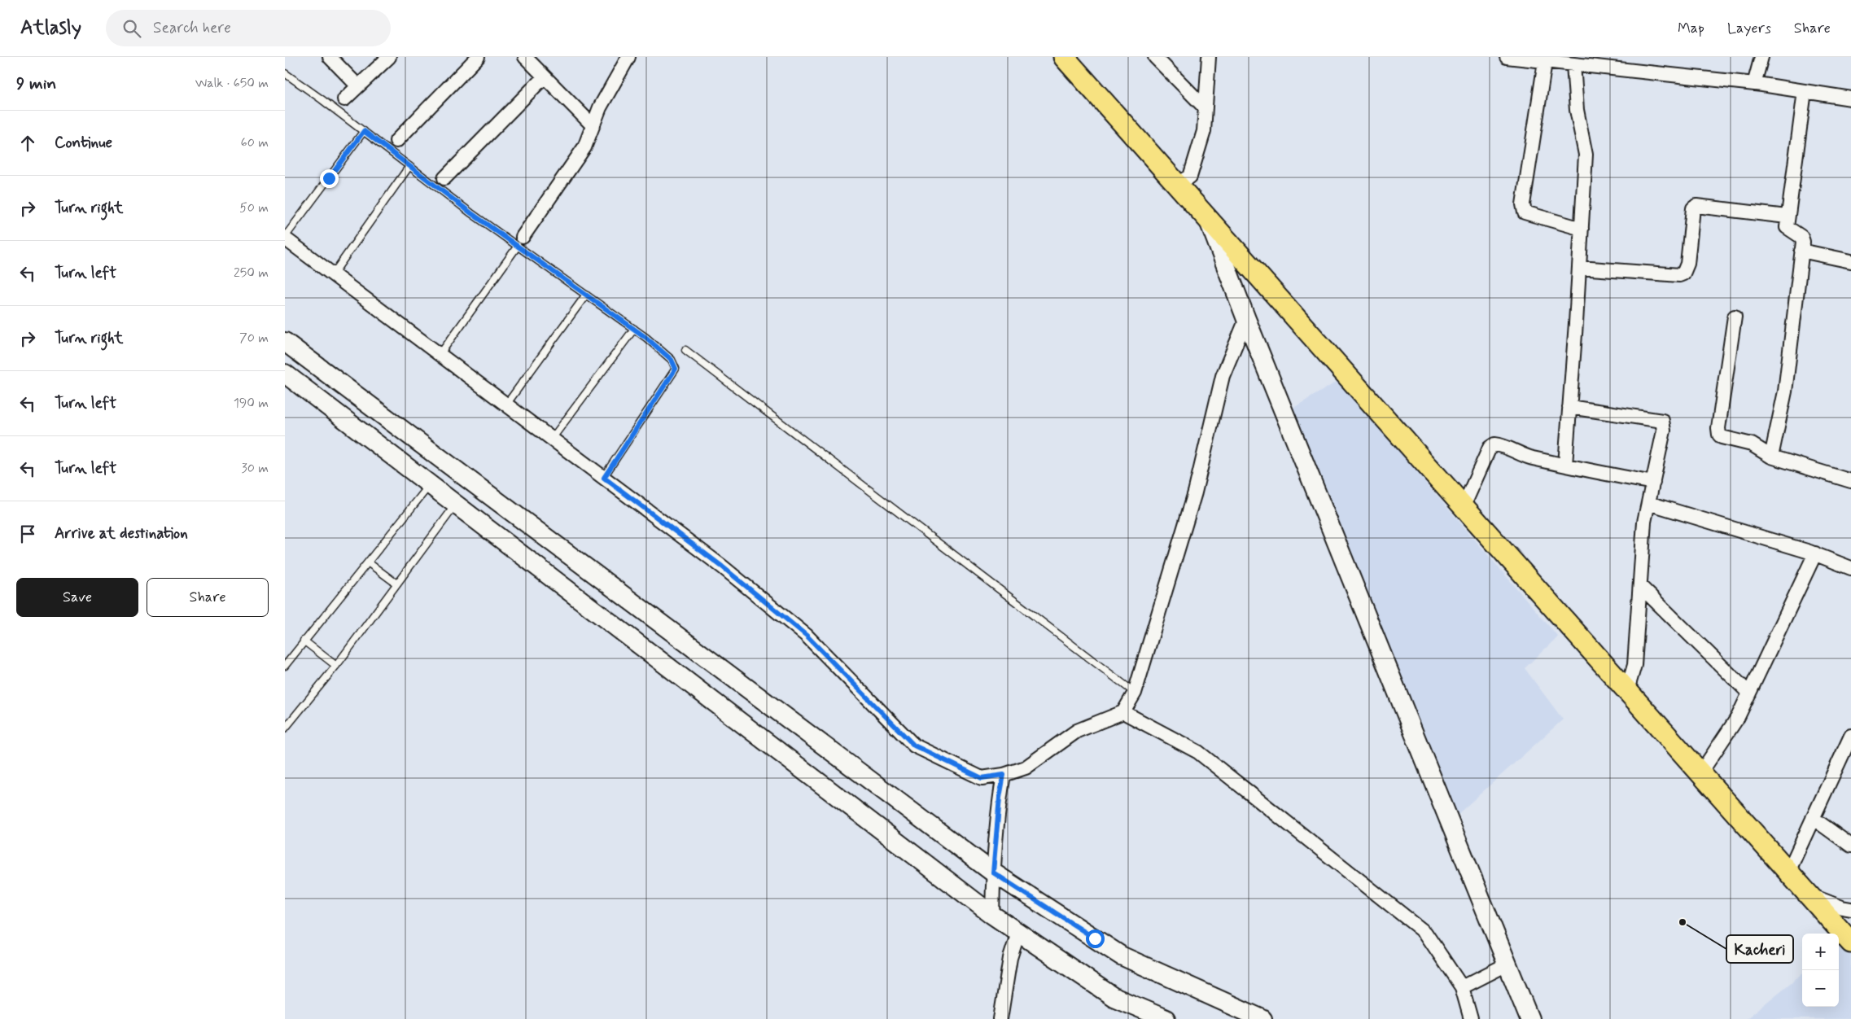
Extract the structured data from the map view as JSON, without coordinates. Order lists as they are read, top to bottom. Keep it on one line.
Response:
{"places":["Kacheri"],"page":{"header":"Atlasly","search":"Search here","nav":["Map","Layers","Share"],"heading":["9 min","Walk · 650 m"],"list":[["Continue","60 m"],["Turn right","50 m"],["Turn left","250 m"],["Turn right","70 m"],["Turn left","190 m"],["Turn left","30 m"],"Arrive at destination"],"buttons":["Save","Share"],"map_buttons":["+","−"]}}
